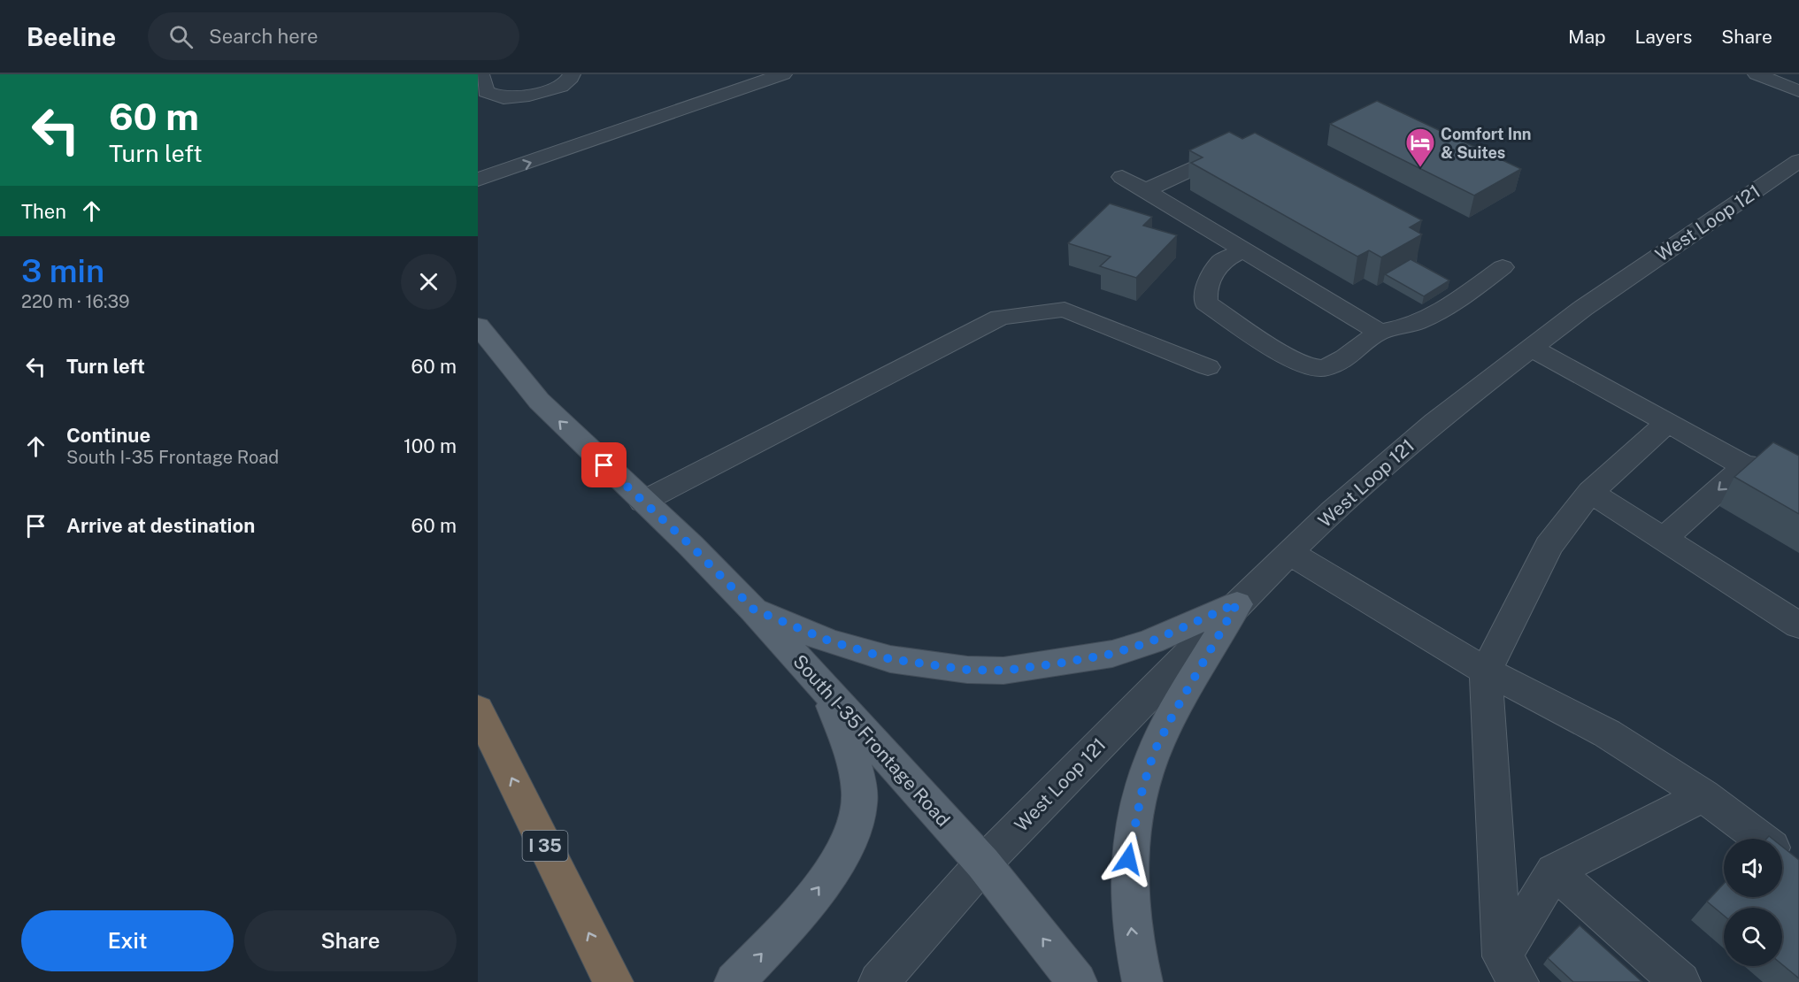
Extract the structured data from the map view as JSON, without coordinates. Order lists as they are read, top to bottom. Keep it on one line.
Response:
{"streets":{"highway":["I 35"],"main road":["South I-35 Frontage Road"],"street":["West Loop 121"]},"crossings":[["West Loop 121","South I-35 Frontage Road"]],"one_way":["South I-35 Frontage Road"],"places":{"hotel":["Comfort Inn & Suites"]},"page":{"header":"Beeline","search":"Search here","nav":["Map","Layers","Share"],"turn":["60 m","Turn left"],"then":"Then","heading":["3 min","220 m · 16:39"],"list":[{"name":"Turn left","value":"60 m"},{"name":"Continue","note":"South I-35 Frontage Road","value":"100 m"},{"name":"Arrive at destination","value":"60 m"}],"buttons":["Exit","Share"]}}
